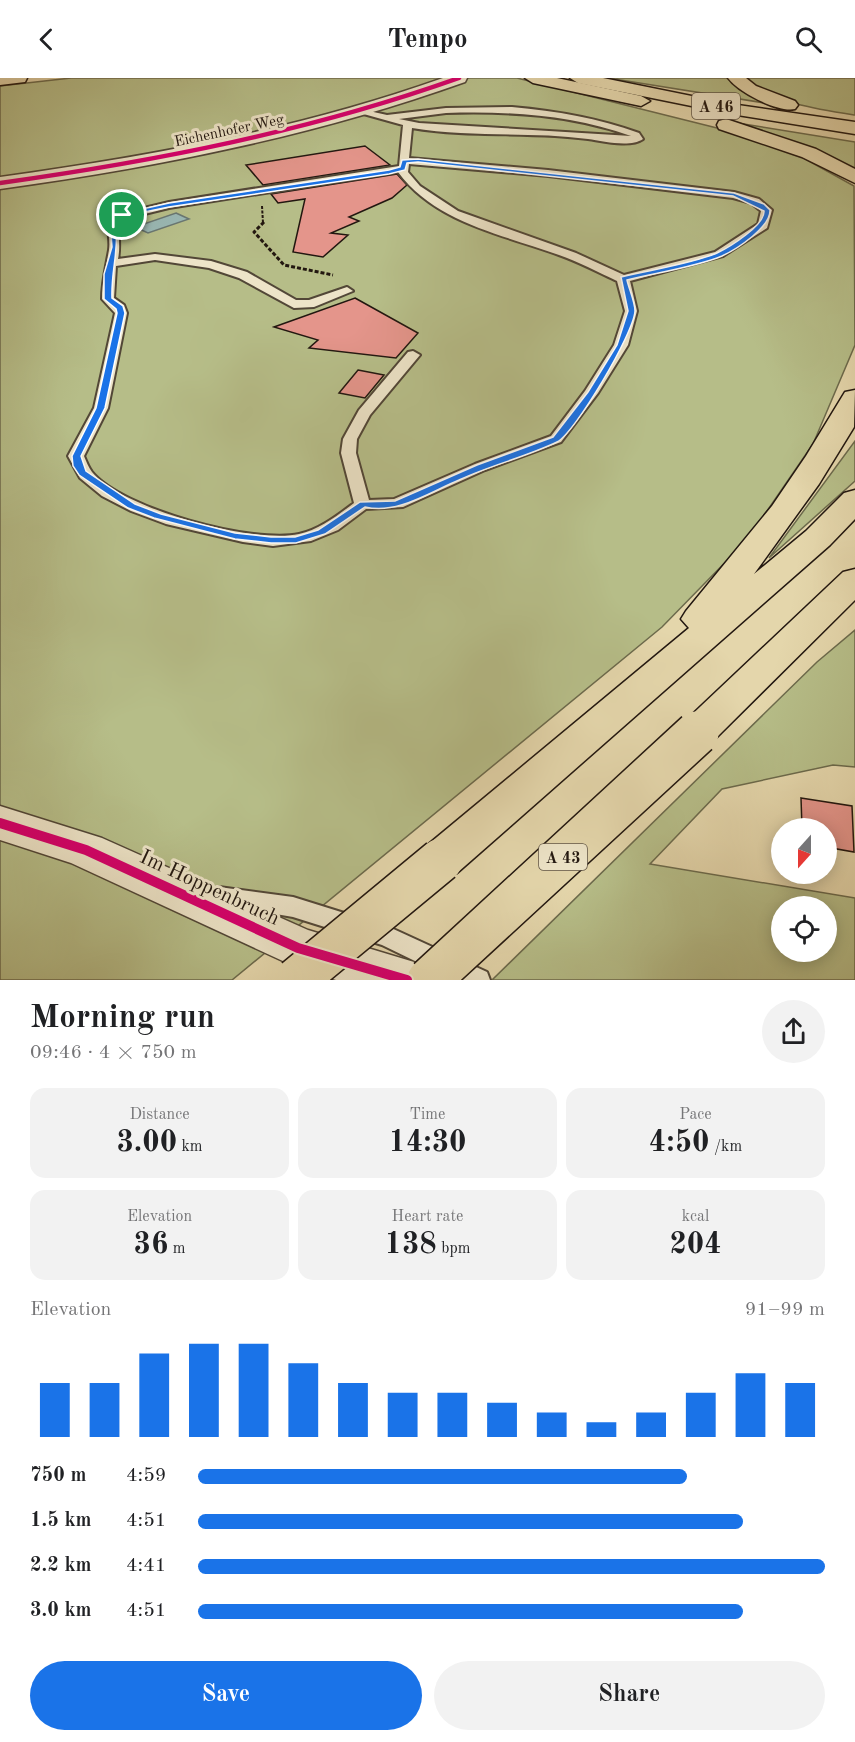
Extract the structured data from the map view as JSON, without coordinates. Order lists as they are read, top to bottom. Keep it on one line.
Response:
{"streets":{"main road":["A 46","A 43"],"street":["Eichenhofer Weg","Im Hoppenbruch"]},"north":"bottom","page":{"header":"Tempo","heading":["Morning run","09:46 · 4 × 750 m"],"stats":[["Distance","3.00 km"],["Time","14:30"],["Pace","4:50 /km"],["Elevation","36 m"],["Heart rate","138 bpm"],["kcal","204"]],"chart":["Elevation","91–99 m"],"list":[{"name":"750 m","note":"4:59"},{"name":"1.5 km","note":"4:51"},{"name":"2.2 km","note":"4:41"},{"name":"3.0 km","note":"4:51"}],"buttons":["Save","Share"]}}
